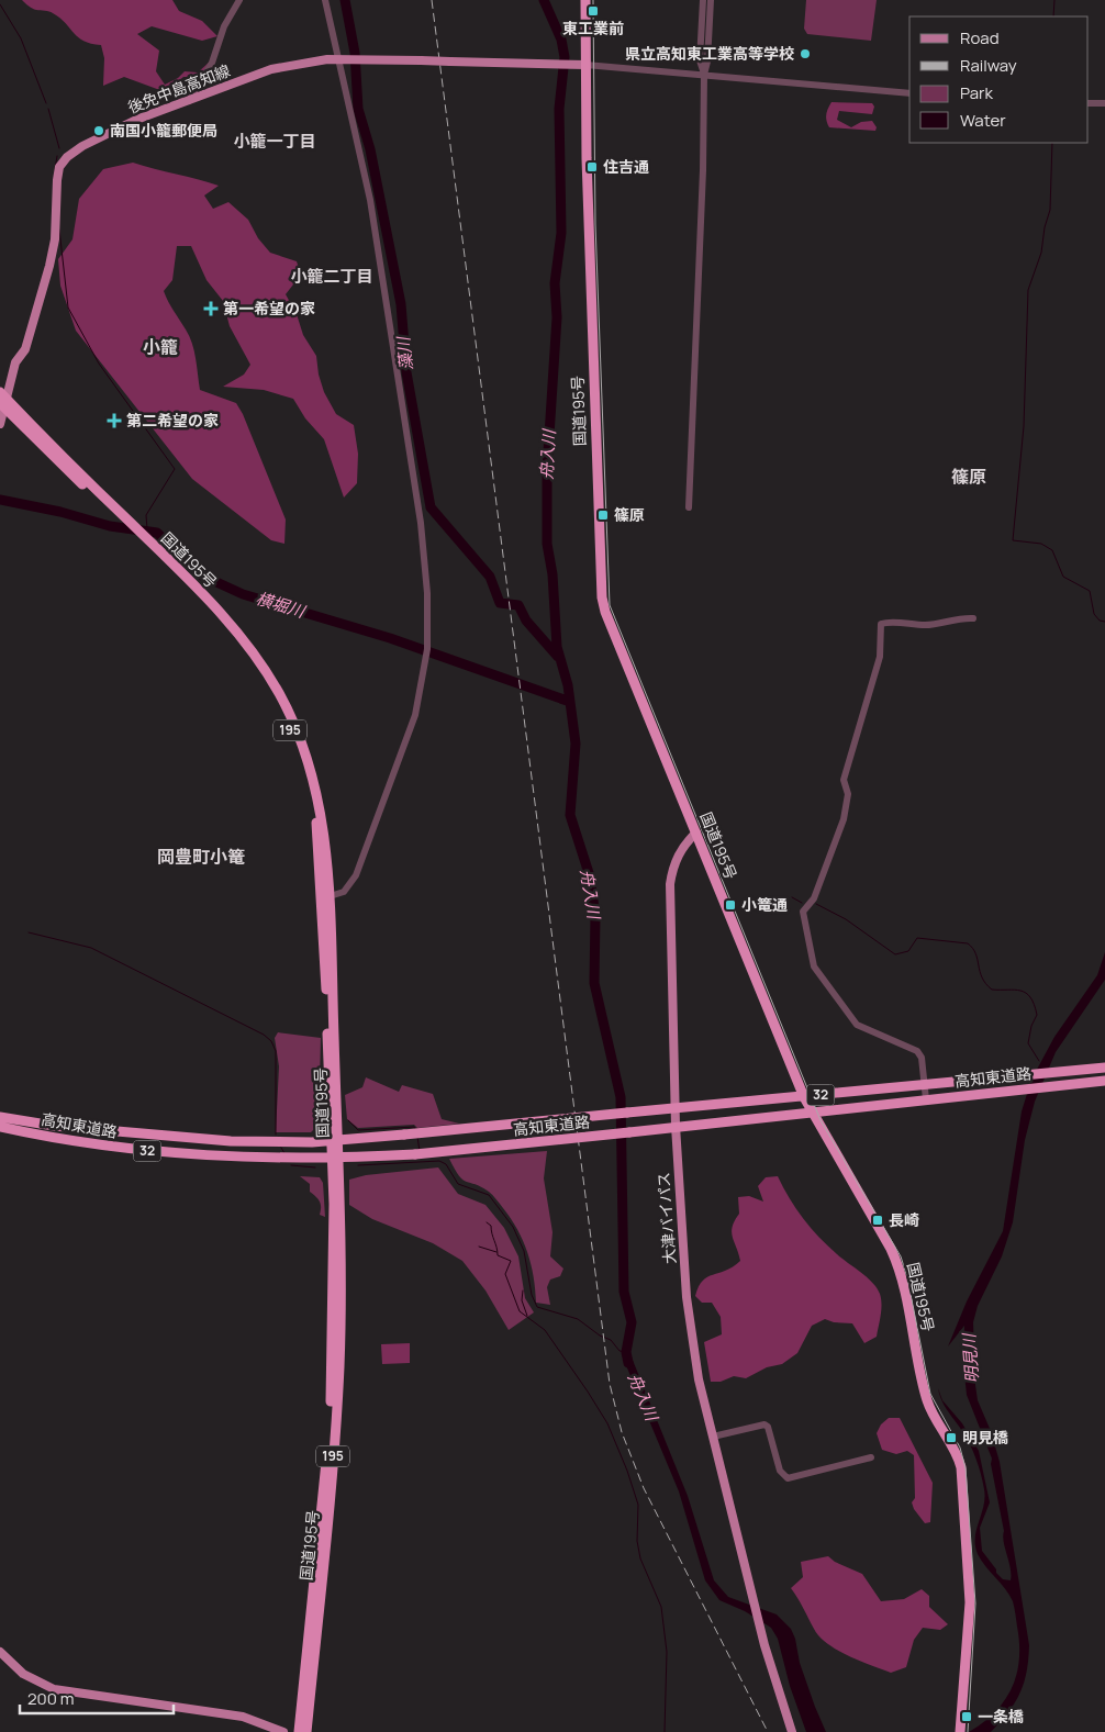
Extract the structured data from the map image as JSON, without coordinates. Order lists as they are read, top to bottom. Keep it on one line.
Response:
{"streets":{"highway":["国道195号","195","高知東道路","32"],"main road":["後免中島高知線","大津バイパス"]},"crossings":[["後免中島高知線","国道195号"],["国道195号","高知東道路"],["国道195号","大津バイパス"],["高知東道路","大津バイパス"]],"districts":["小籠一丁目","小籠二丁目","小籠","篠原","岡豊町小篭"],"water":["藻川","舟入川","横堀川","明見川"],"places":{"transit":["東工業前","住吉通","篠原","小篭通","長崎","明見橋","一条橋"],"other":["県立高知東工業高等学校","南国小籠郵便局"],"health":["第一希望の家","第二希望の家"]},"legend":["Road","Railway","Park","Water"],"scale_bar":"200 m"}
